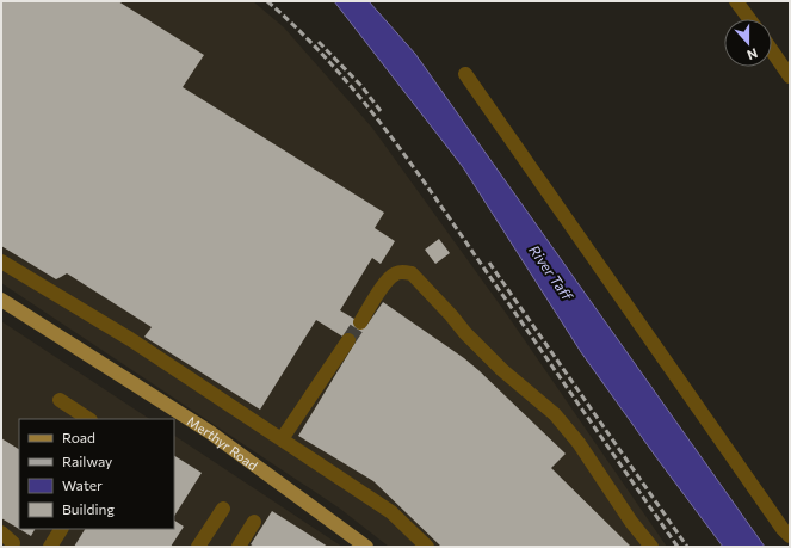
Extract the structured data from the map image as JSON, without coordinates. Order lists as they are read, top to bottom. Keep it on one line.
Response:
{"streets":{"main road":["Merthyr Road"]},"water":["River Taff"],"legend":["Road","Railway","Water","Building"],"north":"bottom"}
